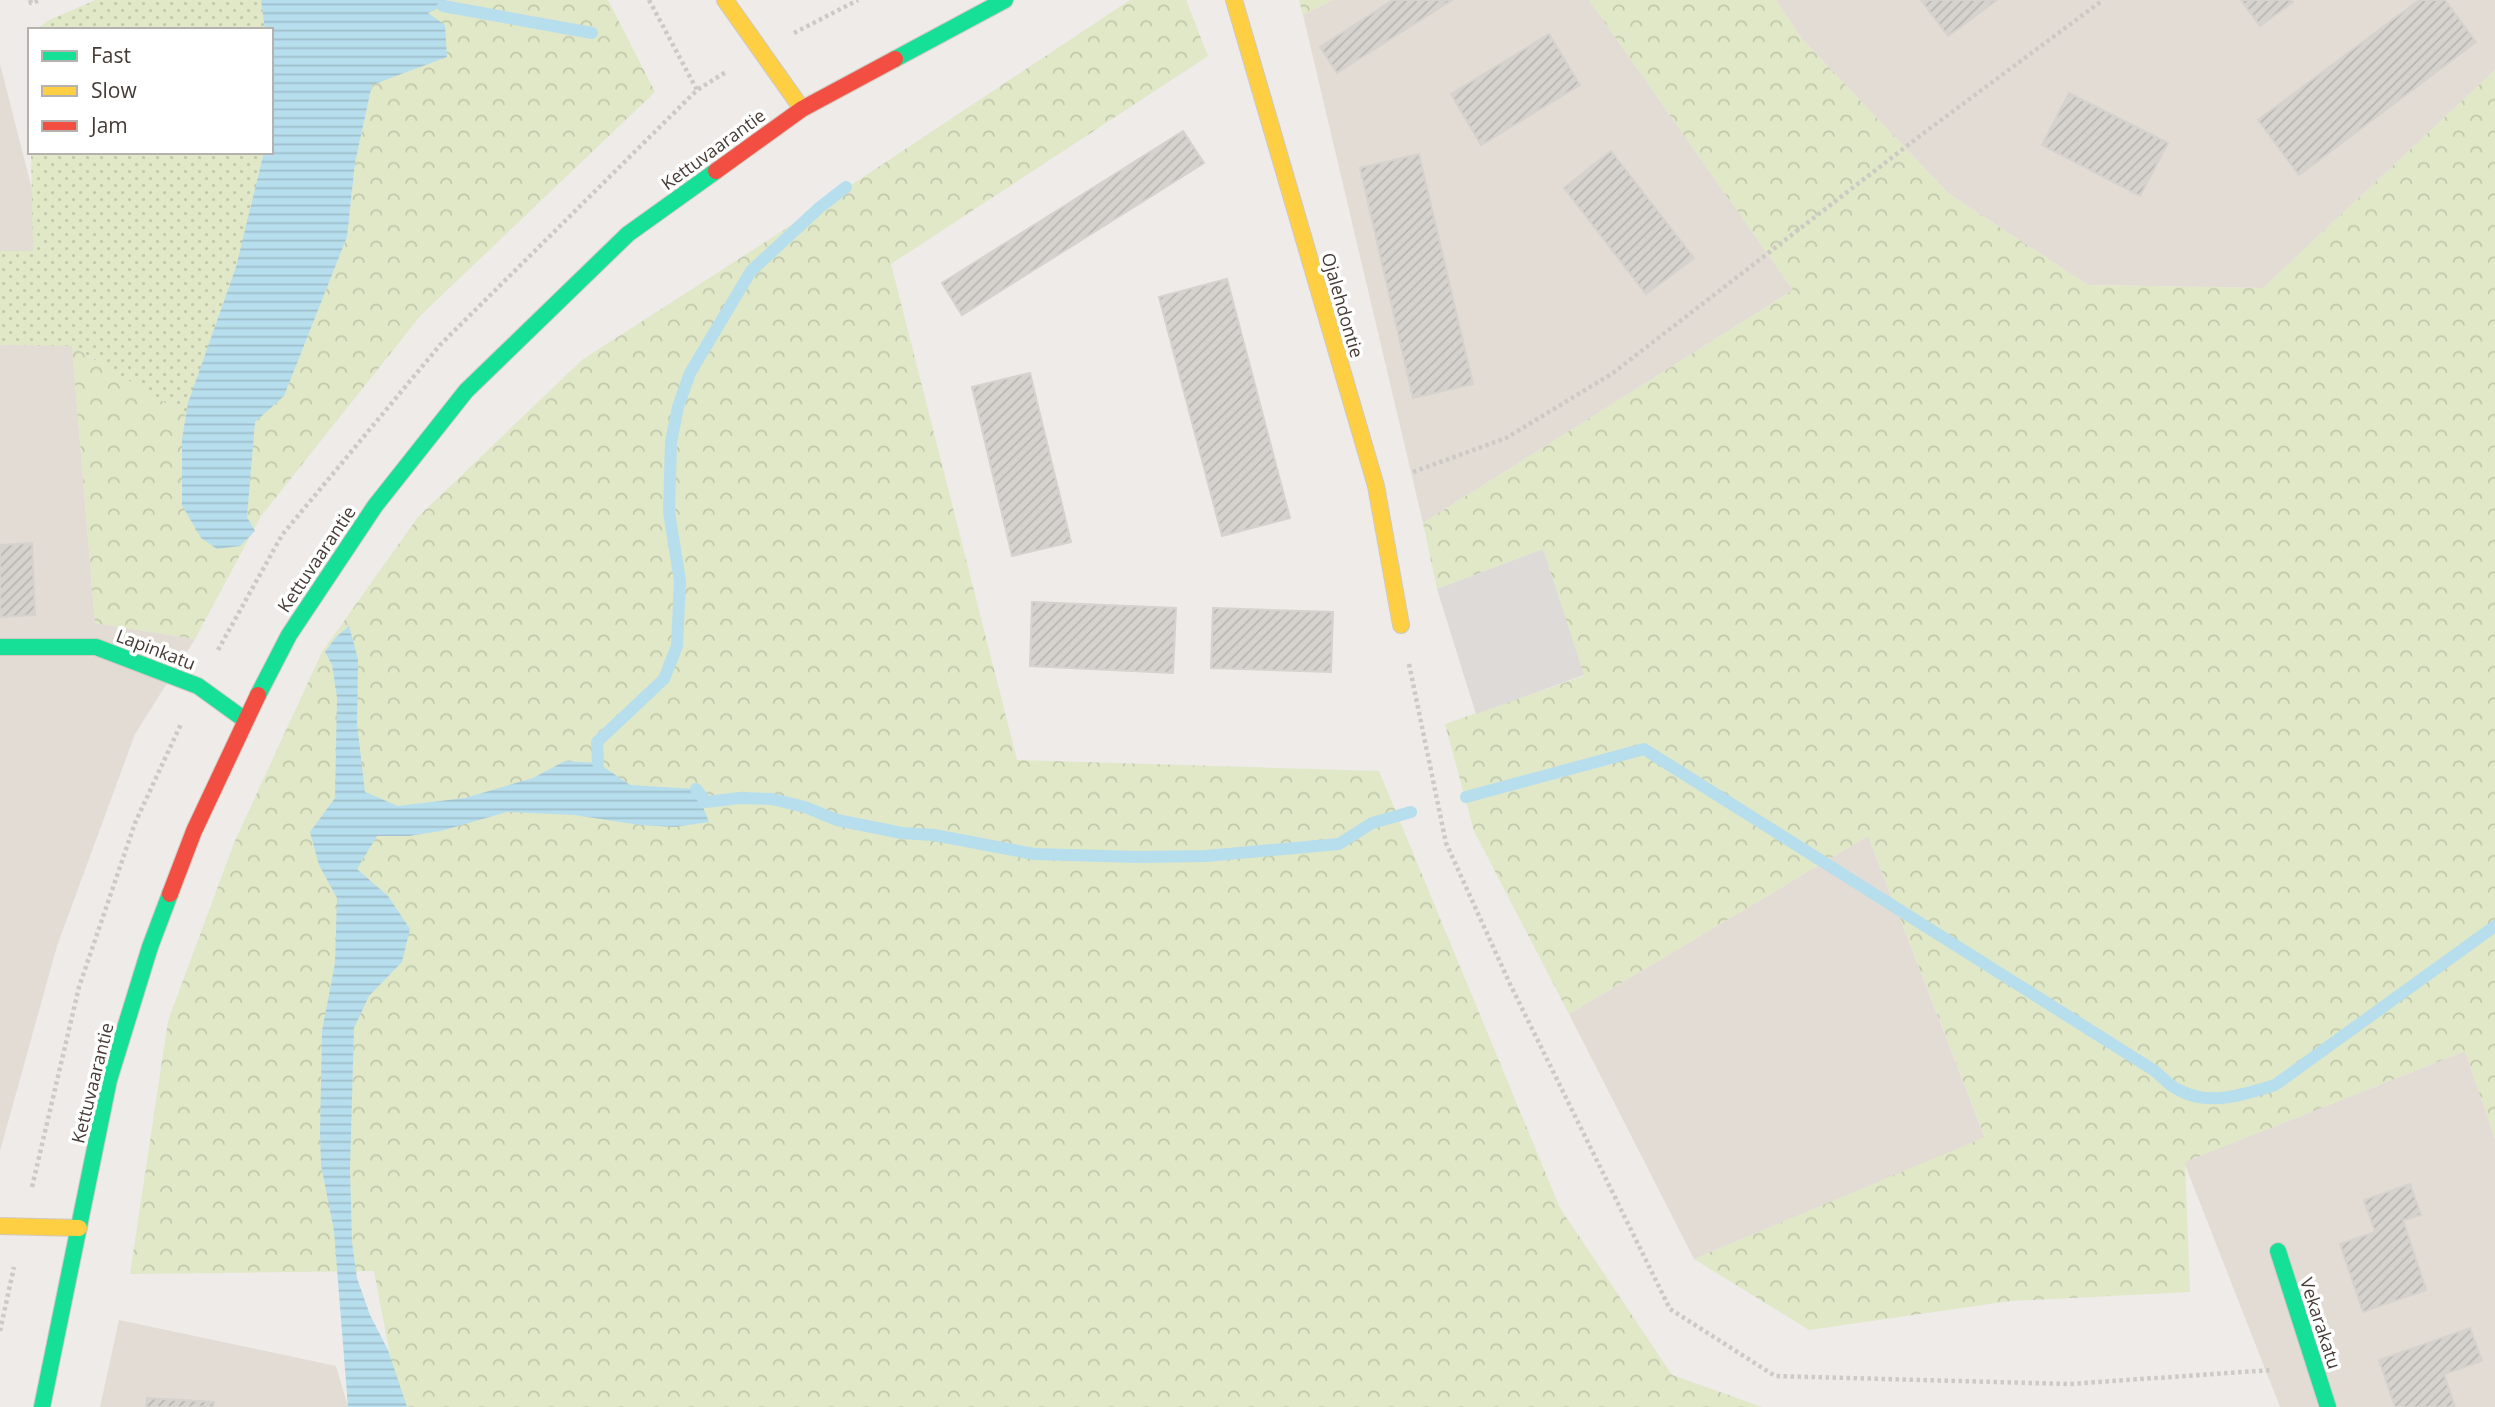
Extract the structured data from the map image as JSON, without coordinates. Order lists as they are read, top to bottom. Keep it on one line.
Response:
{"streets":{"street":["Kettuvaarantie","Ojalehdontie","Lapinkatu","Vekarakatu"]},"crossings":[["Kettuvaarantie","Lapinkatu"]],"legend":["Fast","Slow","Jam"]}
